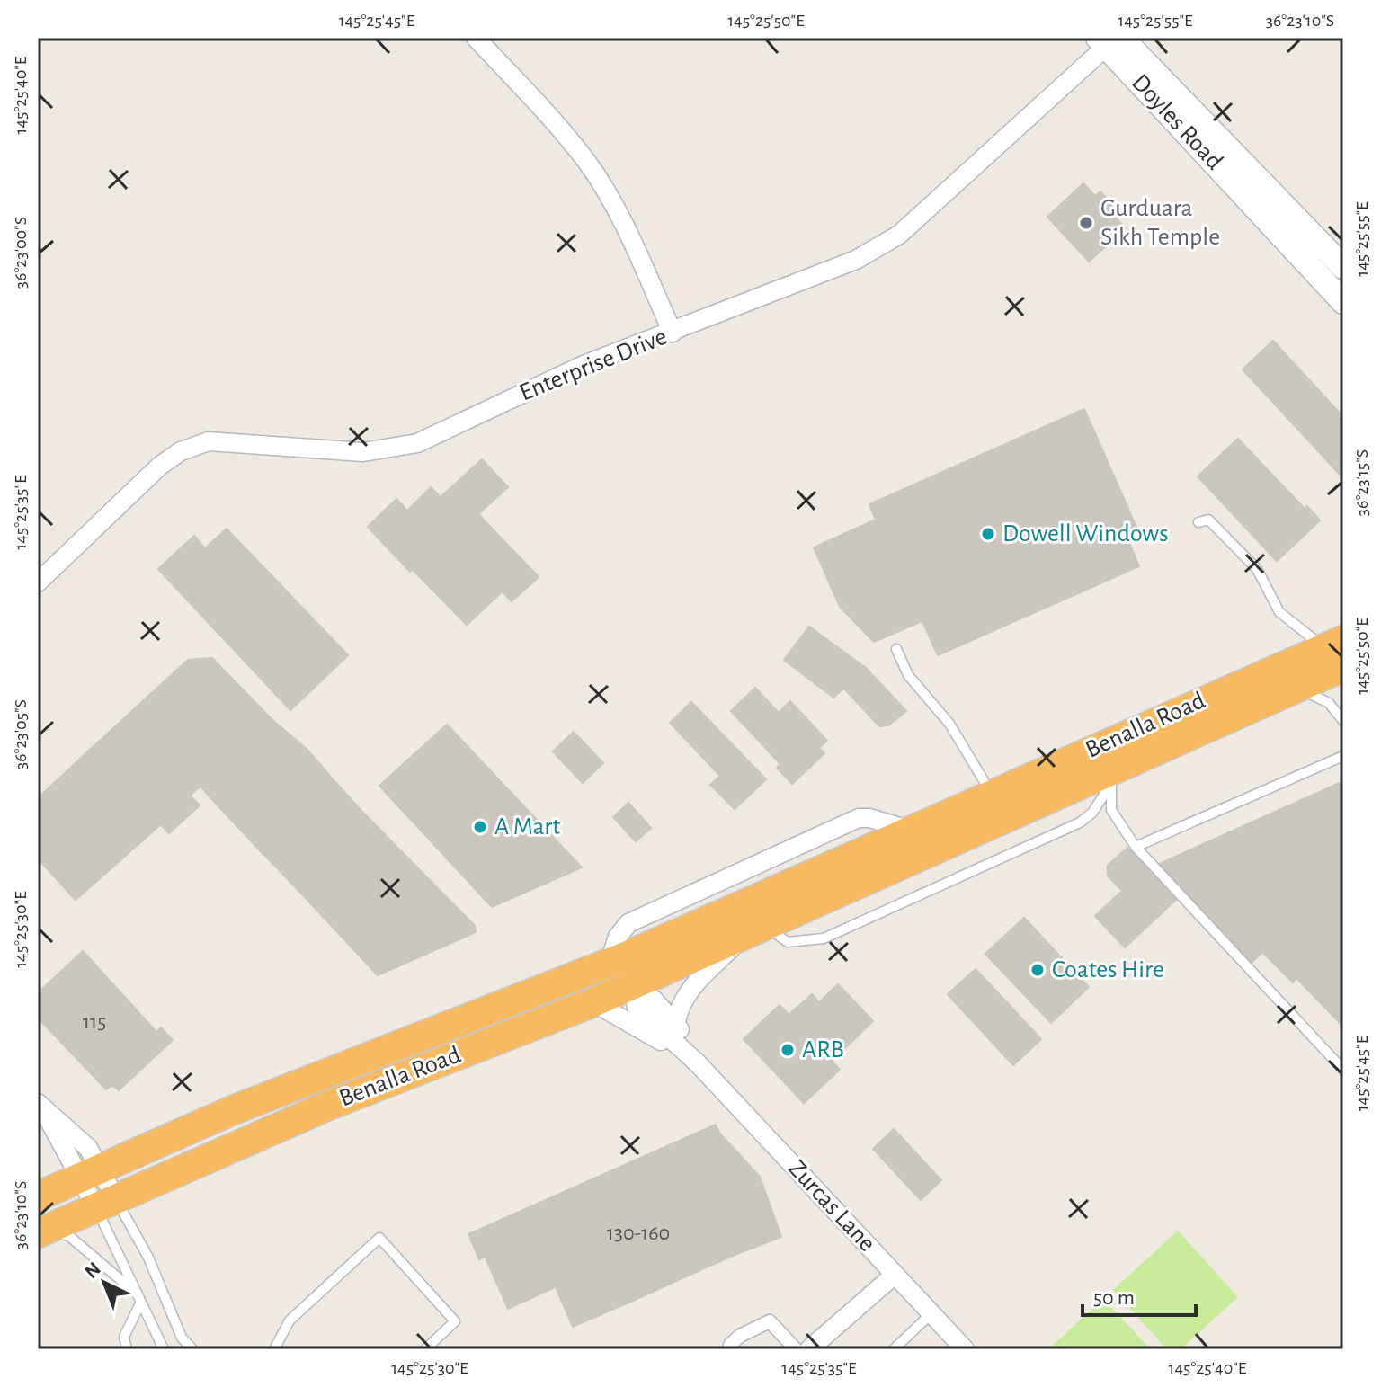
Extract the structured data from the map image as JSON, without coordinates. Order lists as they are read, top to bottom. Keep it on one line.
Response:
{"streets":{"highway":["Benalla Road"],"main road":["Doyles Road"],"street":["Enterprise Drive","Zurcas Lane"]},"crossings":[["Doyles Road","Enterprise Drive"],["Benalla Road","Zurcas Lane"]],"places":["Gurduara Sikh Temple","Dowell Windows","A Mart","Coates Hire","ARB"],"house_numbers":["115","130-160"],"scale_bar":"50 m","north":"top left","coordinates":["145°25'45\"E","145°25'50\"E","145°25'55\"E","36°23'10\"S","145°25'40\"E","36°23'00\"S","36°23'15\"S","145°25'35\"E","36°23'05\"S","145°25'30\"E"]}
